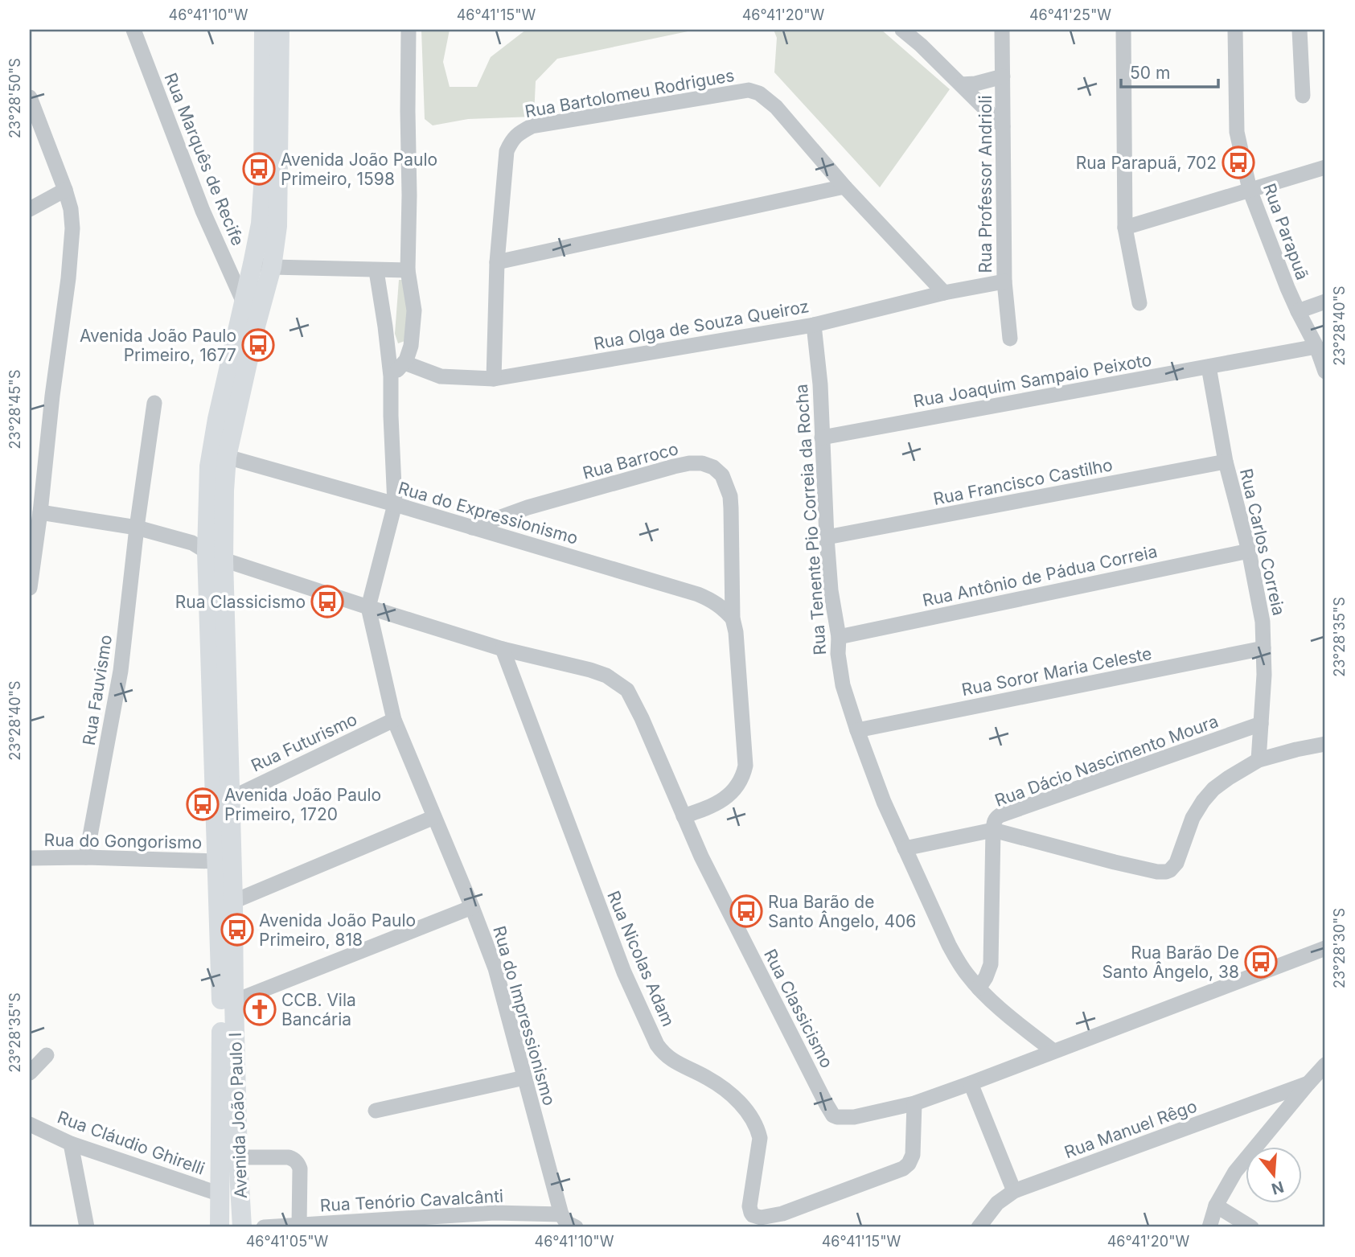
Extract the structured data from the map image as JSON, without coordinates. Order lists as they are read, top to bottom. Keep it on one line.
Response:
{"streets":{"main road":["Avenida João Paulo I"],"street":["Rua Bartolomeu Rodrigues","Rua Marquês de Recife","Rua Professor Andrioli","Rua Parapuã","Rua Olga de Souza Queiroz","Rua Joaquim Sampaio Peixoto","Rua Barroco","Rua Francisco Castilho","Rua do Expressionismo","Rua Tenente Pio Correia da Rocha","Rua Carlos Correia","Rua Antônio de Pádua Correia","Rua Soror Maria Celeste","Rua Fauvismo","Rua Futurismo","Rua Dácio Nascimento Moura","Rua do Gongorismo","Rua Nicolas Adam","Rua Classicismo","Rua do Impressionismo","Rua Manuel Rêgo","Rua Cláudio Ghirelli","Rua Tenório Cavalcânti"]},"crossings":[["Rua Bartolomeu Rodrigues","Rua Olga de Souza Queiroz"],["Rua Marquês de Recife","Avenida João Paulo I"],["Rua Professor Andrioli","Rua Olga de Souza Queiroz"],["Rua Parapuã","Rua Joaquim Sampaio Peixoto"],["Rua Olga de Souza Queiroz","Rua Tenente Pio Correia da Rocha"],["Rua Joaquim Sampaio Peixoto","Rua Tenente Pio Correia da Rocha"],["Rua Joaquim Sampaio Peixoto","Rua Carlos Correia"],["Rua Barroco","Rua do Expressionismo"],["Rua Barroco","Rua Classicismo"],["Rua Francisco Castilho","Rua Tenente Pio Correia da Rocha"],["Rua Francisco Castilho","Rua Carlos Correia"],["Rua do Expressionismo","Avenida João Paulo I"],["Rua Tenente Pio Correia da Rocha","Rua Antônio de Pádua Correia"],["Rua Tenente Pio Correia da Rocha","Rua Soror Maria Celeste"],["Rua Tenente Pio Correia da Rocha","Rua Dácio Nascimento Moura"],["Rua Carlos Correia","Rua Antônio de Pádua Correia"],["Rua Carlos Correia","Rua Soror Maria Celeste"],["Rua Carlos Correia","Rua Dácio Nascimento Moura"],["Rua Fauvismo","Rua do Gongorismo"],["Rua Fauvismo","Rua Classicismo"],["Rua Futurismo","Rua do Impressionismo"],["Rua Futurismo","Avenida João Paulo I"],["Rua do Gongorismo","Avenida João Paulo I"],["Rua Nicolas Adam","Rua Classicismo"],["Rua Classicismo","Rua do Impressionismo"],["Rua Classicismo","Avenida João Paulo I"],["Rua do Impressionismo","Rua Tenório Cavalcânti"],["Avenida João Paulo I","Rua Cláudio Ghirelli"]],"places":{"bus stop":["Rua Parapuã, 702","Avenida João Paulo Primeiro, 1598","Avenida João Paulo Primeiro, 1677","Rua Classicismo","Avenida João Paulo Primeiro, 1720","Rua Barão de Santo Ângelo, 406","Avenida João Paulo Primeiro, 818","Rua Barão De Santo Ângelo, 38"],"church":["CCB. Vila Bancária"]},"scale_bar":"50 m","north":"bottom","coordinates":["46°41'10\"W","46°41'15\"W","46°41'20\"W","46°41'25\"W","23°28'50\"S","23°28'40\"S","23°28'45\"S","23°28'35\"S","23°28'30\"S","46°41'05\"W"]}
